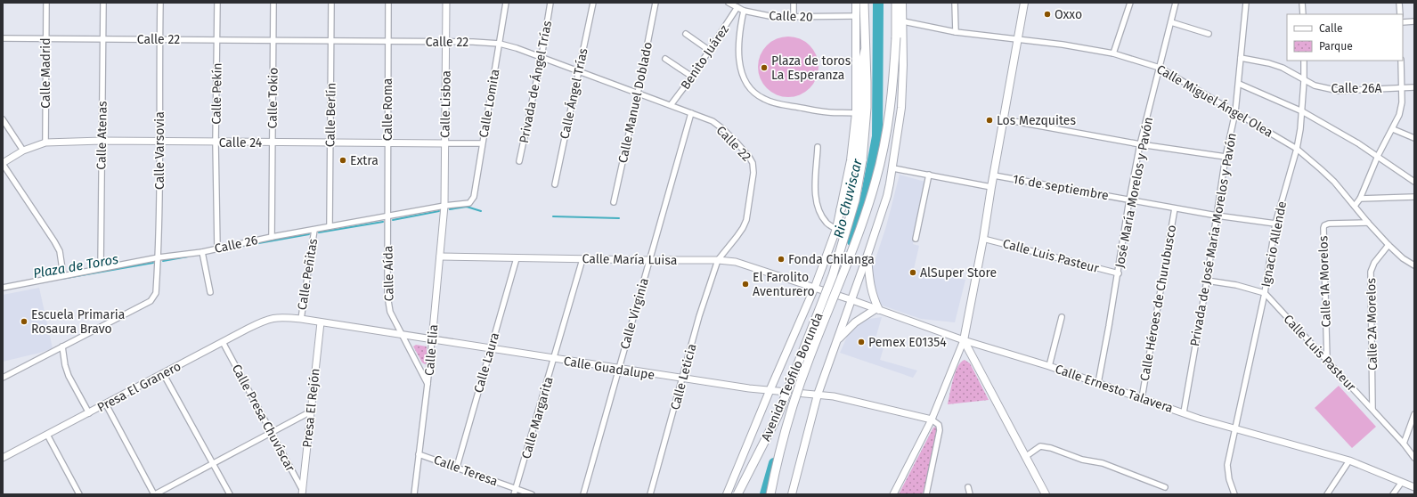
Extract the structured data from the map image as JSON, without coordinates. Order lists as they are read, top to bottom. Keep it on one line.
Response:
{"streets":{"main road":["Avenida Teófilo Borunda"],"street":["Calle 20","Calle 22","Benito Juárez","Calle Madrid","Privada de Ángel Trías","Calle 26A","Calle Pekín","Calle Ángel Trías","Calle Tokio","Calle Miguel Ángel Olea","Calle Manuel Doblado","Calle Lomita","Calle Lisboa","Calle Roma","Calle Berlín","Calle Atenas","Calle 24","Calle Varsovia","16 de septiembre","José María Morelos y Pavón","Privada de José María Morelos y Pavón","Calle 26","Ignacio Allende","Calle Luis Pasteur","Calle María Luisa","Calle Aída","Calle Peñitas","Calle 1A Morelos","Calle Héroes de Churubusco","Calle Virginia","Calle 2A Morelos","Calle Elia","Calle Laura","Calle Guadalupe","Calle Leticia","Presa El Granero","Calle Ernesto Talavera","Presa El Rejón","Calle Presa Chuvíscar","Calle Margarita","Calle Teresa"]},"crossings":[["Calle 20","Benito Juárez"],["Calle 20","Avenida Teófilo Borunda"],["Calle 22","Benito Juárez"],["Calle 22","Calle Madrid"],["Calle 22","Privada de Ángel Trías"],["Calle 22","Calle Pekín"],["Calle 22","Calle Ángel Trías"],["Calle 22","Calle Tokio"],["Calle 22","Calle Manuel Doblado"],["Calle 22","Calle Lomita"],["Calle 22","Calle Lisboa"],["Calle 22","Calle Roma"],["Calle 22","Calle Berlín"],["Calle 22","Calle Atenas"],["Calle 22","Calle Varsovia"],["Calle 22","Calle María Luisa"],["Calle 22","Calle Virginia"],["Calle 22","Calle Leticia"],["Calle Madrid","Calle 24"],["Calle 26A","Privada de José María Morelos y Pavón"],["Calle 26A","Ignacio Allende"],["Calle Pekín","Calle 24"],["Calle Pekín","Calle 26"],["Calle Tokio","Calle 24"],["Calle Tokio","Calle 26"],["Calle Miguel Ángel Olea","José María Morelos y Pavón"],["Calle Miguel Ángel Olea","Privada de José María Morelos y Pavón"],["Calle Miguel Ángel Olea","Ignacio Allende"],["Calle Miguel Ángel Olea","Calle 1A Morelos"],["Calle Miguel Ángel Olea","Calle 2A Morelos"],["Calle Miguel Ángel Olea","Avenida Teófilo Borunda"],["Calle Lomita","Calle 24"],["Calle Lomita","Calle 26"],["Calle Lisboa","Calle 24"],["Calle Lisboa","Calle 26"],["Calle Lisboa","Calle Elia"],["Calle Roma","Calle 24"],["Calle Roma","Calle 26"],["Calle Roma","Calle Aída"],["Calle Berlín","Calle 24"],["Calle Berlín","Calle 26"],["Calle Atenas","Calle 24"],["Calle Atenas","Calle 26"],["Calle 24","Calle Varsovia"],["Calle Varsovia","Calle 26"],["16 de septiembre","José María Morelos y Pavón"],["16 de septiembre","Privada de José María Morelos y Pavón"],["16 de septiembre","Ignacio Allende"],["16 de septiembre","Calle Héroes de Churubusco"],["José María Morelos y Pavón","Calle Luis Pasteur"],["José María Morelos y Pavón","Calle Ernesto Talavera"],["Privada de José María Morelos y Pavón","Calle Ernesto Talavera"],["Calle 26","Calle Aída"],["Calle 26","Calle Peñitas"],["Calle 26","Calle Elia"],["Ignacio Allende","Calle Luis Pasteur"],["Ignacio Allende","Calle Ernesto Talavera"],["Calle Luis Pasteur","Calle 1A Morelos"],["Calle Luis Pasteur","Calle 2A Morelos"],["Calle María Luisa","Calle Virginia"],["Calle María Luisa","Calle Elia"],["Calle María Luisa","Calle Laura"],["Calle María Luisa","Calle Leticia"],["Calle María Luisa","Avenida Teófilo Borunda"],["Calle María Luisa","Calle Ernesto Talavera"],["Calle María Luisa","Calle Margarita"],["Calle Aída","Calle Elia"],["Calle Aída","Calle Guadalupe"],["Calle Peñitas","Calle Guadalupe"],["Calle Héroes de Churubusco","Calle Ernesto Talavera"],["Calle Virginia","Calle Guadalupe"],["Calle Elia","Calle Guadalupe"],["Calle Elia","Calle Teresa"],["Calle Laura","Calle Guadalupe"],["Calle Laura","Calle Teresa"],["Calle Guadalupe","Calle Leticia"],["Calle Guadalupe","Avenida Teófilo Borunda"],["Calle Guadalupe","Presa El Granero"],["Calle Guadalupe","Presa El Rejón"],["Calle Guadalupe","Calle Margarita"],["Avenida Teófilo Borunda","Calle Ernesto Talavera"],["Presa El Granero","Calle Presa Chuvíscar"],["Presa El Rejón","Calle Presa Chuvíscar"],["Calle Margarita","Calle Teresa"]],"water":["Rio Chuviscar","Plaza de Toros"],"places":["Oxxo","Plaza de toros La Esperanza","Los Mezquites","Extra","Fonda Chilanga","AlSuper Store","El Farolito Aventurero","Escuela Primaria Rosaura Bravo","Pemex E01354"],"legend":["Calle","Parque"]}
